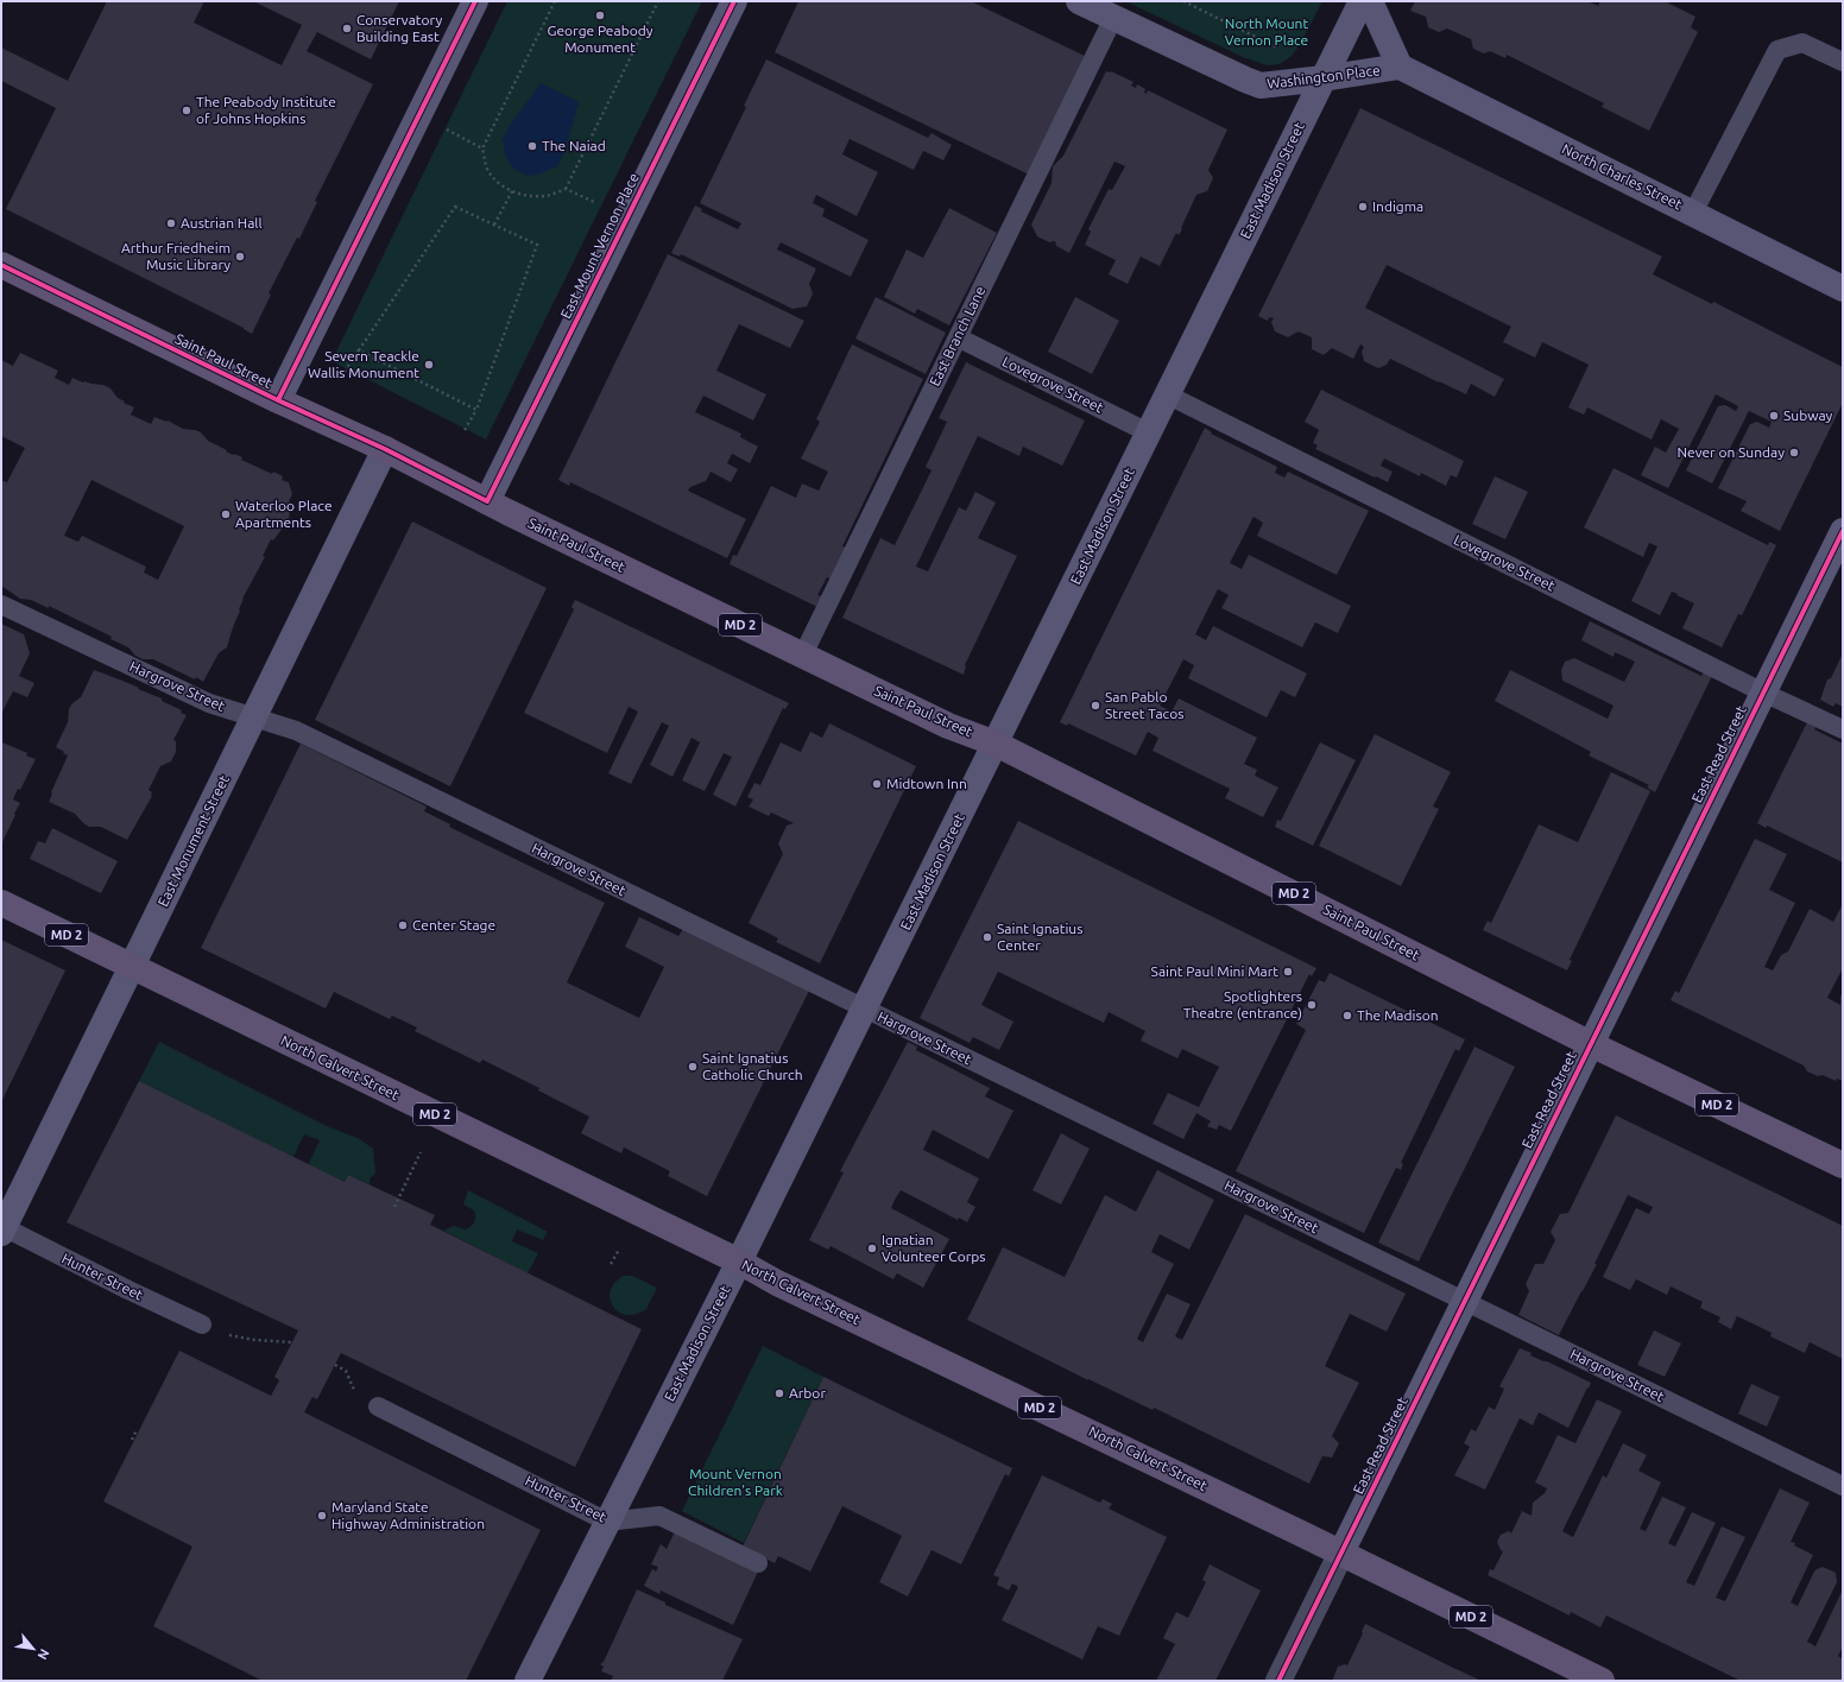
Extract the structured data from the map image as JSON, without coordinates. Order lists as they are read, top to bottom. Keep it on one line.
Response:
{"streets":{"main road":["Saint Paul Street","MD 2","North Calvert Street"],"street":["Washington Place","North Charles Street","East Madison Street","East Mount Vernon Place","East Read Street","East Monument Street"],"lane":["East Branch Lane","Lovegrove Street","Hargrove Street","Hunter Street"]},"crossings":[["Washington Place","North Charles Street"],["Washington Place","East Madison Street"],["Washington Place","East Branch Lane"],["East Madison Street","Saint Paul Street"],["East Madison Street","Lovegrove Street"],["East Madison Street","Hargrove Street"],["East Madison Street","North Calvert Street"],["East Madison Street","Hunter Street"],["East Mount Vernon Place","Saint Paul Street"],["East Branch Lane","Saint Paul Street"],["East Branch Lane","Lovegrove Street"],["Saint Paul Street","East Read Street"],["Saint Paul Street","East Monument Street"],["Lovegrove Street","East Read Street"],["Hargrove Street","East Read Street"],["Hargrove Street","East Monument Street"],["East Read Street","North Calvert Street"],["East Monument Street","North Calvert Street"],["East Monument Street","Hunter Street"]],"parks":["North Mount Vernon Place","Mount Vernon Children's Park"],"places":["George Peabody Monument","Conservatory Building East","The Peabody Institute of Johns Hopkins","The Naiad","Indigma","Austrian Hall","Arthur Friedheim Music Library","Severn Teackle Wallis Monument","Subway","Never on Sunday","Waterloo Place Apartments","San Pablo Street Tacos","Midtown Inn","Center Stage","Saint Ignatius Center","Saint Paul Mini Mart","Spotlighters Theatre (entrance)","The Madison","Saint Ignatius Catholic Church","Ignatian Volunteer Corps","Arbor","Maryland State Highway Administration"],"north":"bottom right"}
